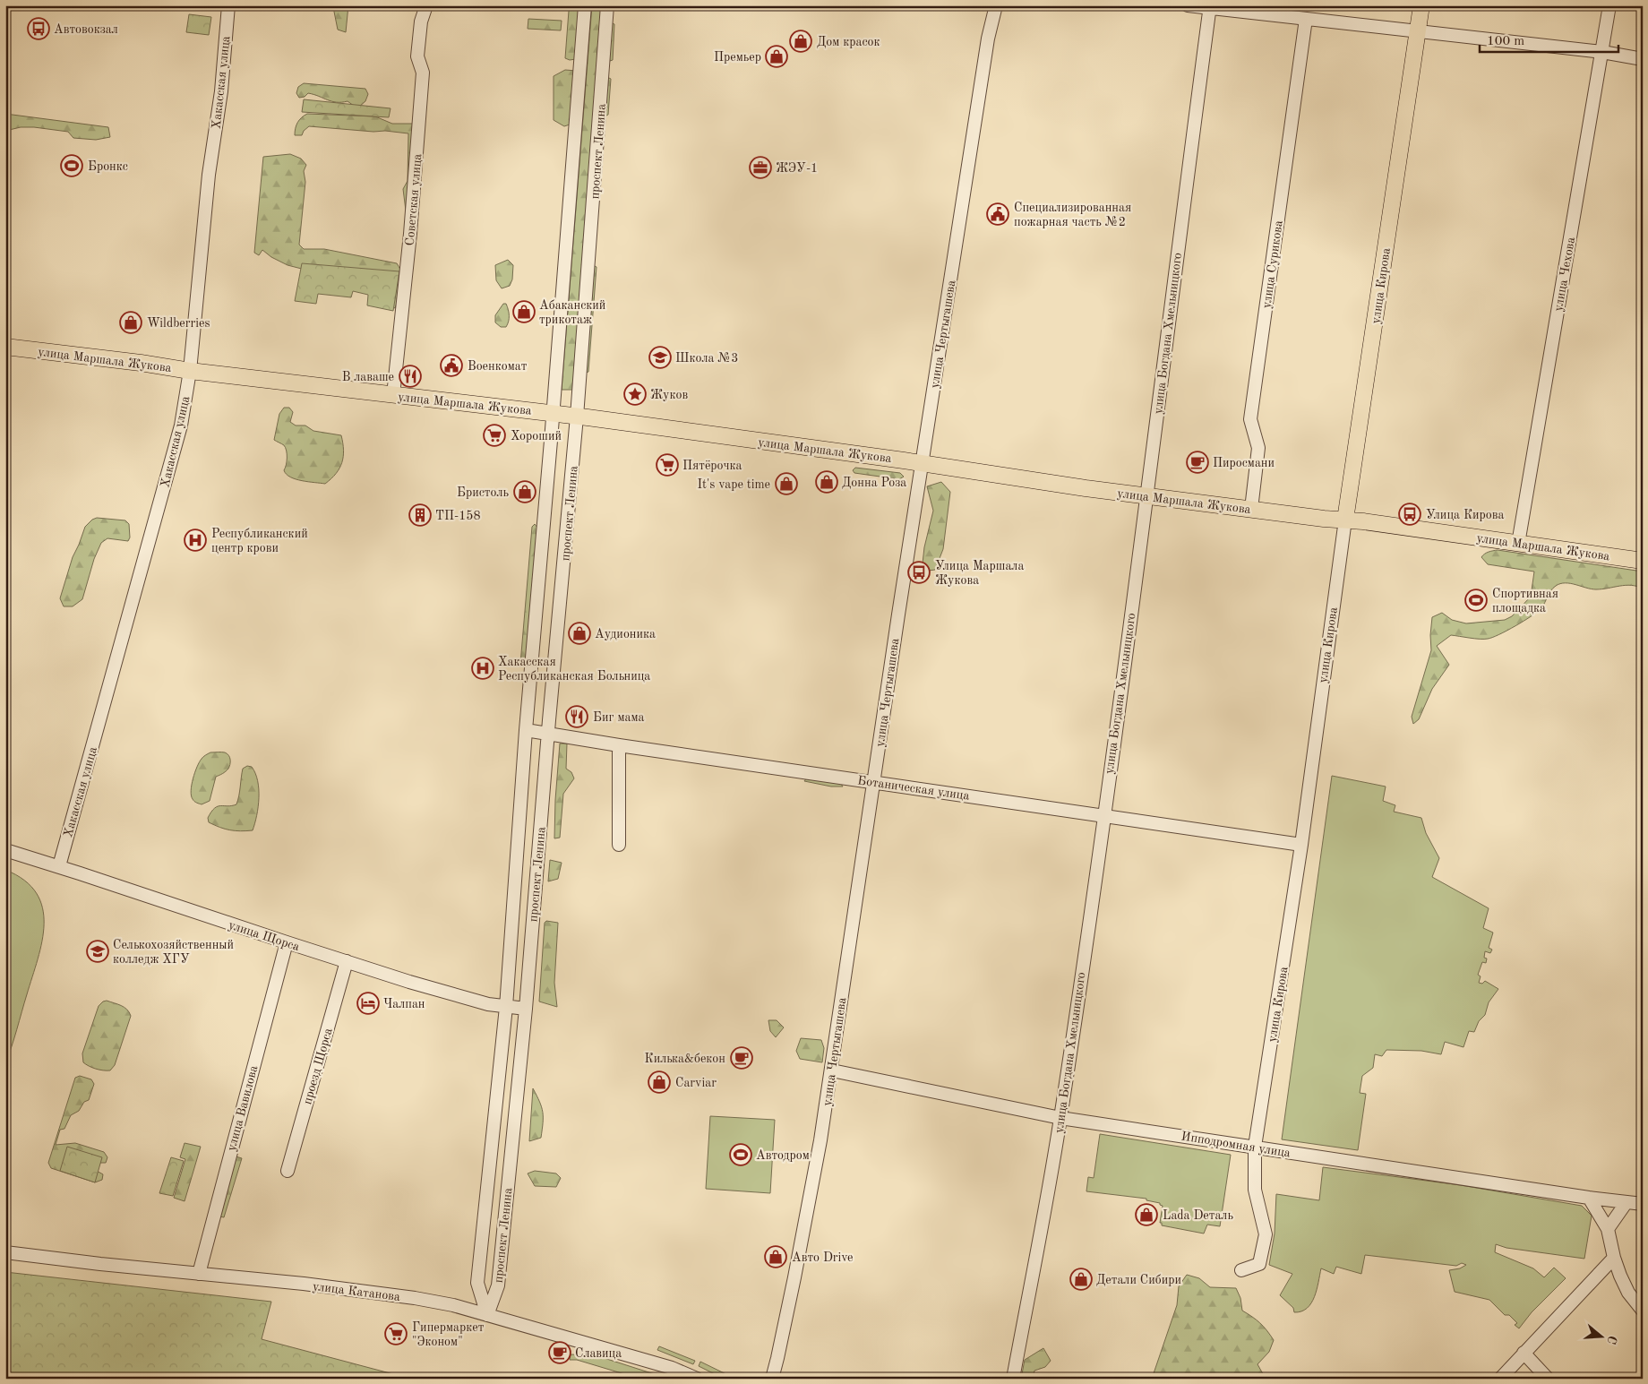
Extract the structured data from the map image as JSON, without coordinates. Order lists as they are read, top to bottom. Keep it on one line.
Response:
{"streets":{"main road":["улица Кирова","улица Маршала Жукова"],"street":["Хакасская улица","проспект Ленина","Советская улица","улица Сурикова","улица Чехова","улица Богдана Хмельницкого","улица Чертыгашева","Ботаническая улица","улица Щорса","проезд Щорса","улица Вавилова","Ипподромная улица","улица Катанова"]},"crossings":[["Хакасская улица","улица Маршала Жукова"],["Хакасская улица","улица Щорса"],["проспект Ленина","улица Маршала Жукова"],["проспект Ленина","Ботаническая улица"],["проспект Ленина","улица Щорса"],["проспект Ленина","улица Катанова"],["Советская улица","улица Маршала Жукова"],["улица Сурикова","улица Маршала Жукова"],["улица Чехова","улица Маршала Жукова"],["улица Кирова","улица Маршала Жукова"],["улица Кирова","Ботаническая улица"],["улица Кирова","Ипподромная улица"],["улица Богдана Хмельницкого","улица Маршала Жукова"],["улица Богдана Хмельницкого","Ботаническая улица"],["улица Богдана Хмельницкого","Ипподромная улица"],["улица Чертыгашева","улица Маршала Жукова"],["улица Чертыгашева","Ботаническая улица"],["улица Чертыгашева","Ипподромная улица"],["улица Щорса","проезд Щорса"],["улица Щорса","улица Вавилова"],["улица Вавилова","улица Катанова"]],"places":{"bus stop":["Автовокзал","Улица Кирова","Улица Маршала Жукова"],"shop":["Дом красок","Премьер","Абаканский трикотаж","Wildberries","Донна Роза","It's vape time","Бристоль","Аудионика","Carviar","Lada Dеталь","Авто Drive","Детали Сибири"],"sports":["Бронкс","Спортивная площадка","Автодром"],"office":["ЖЭУ-1"],"public building":["Специализированная пожарная часть №2","Военкомат"],"school or university":["Школа №3","Селькохозяйственный колледж ХГУ"],"restaurant":["В лаваше","Биг мама"],"place":["Жуков"],"supermarket":["Хороший","Пятёрочка","Гипермаркет \"Эконом\""],"cafe":["Пиросмани","Килька&бекон","Славица"],"building":["ТП-158"],"hospital":["Республиканский центр крови","Хакасская Республиканская Больница"],"hotel":["Чалпан"]},"scale_bar":"100 m","north":"right"}
